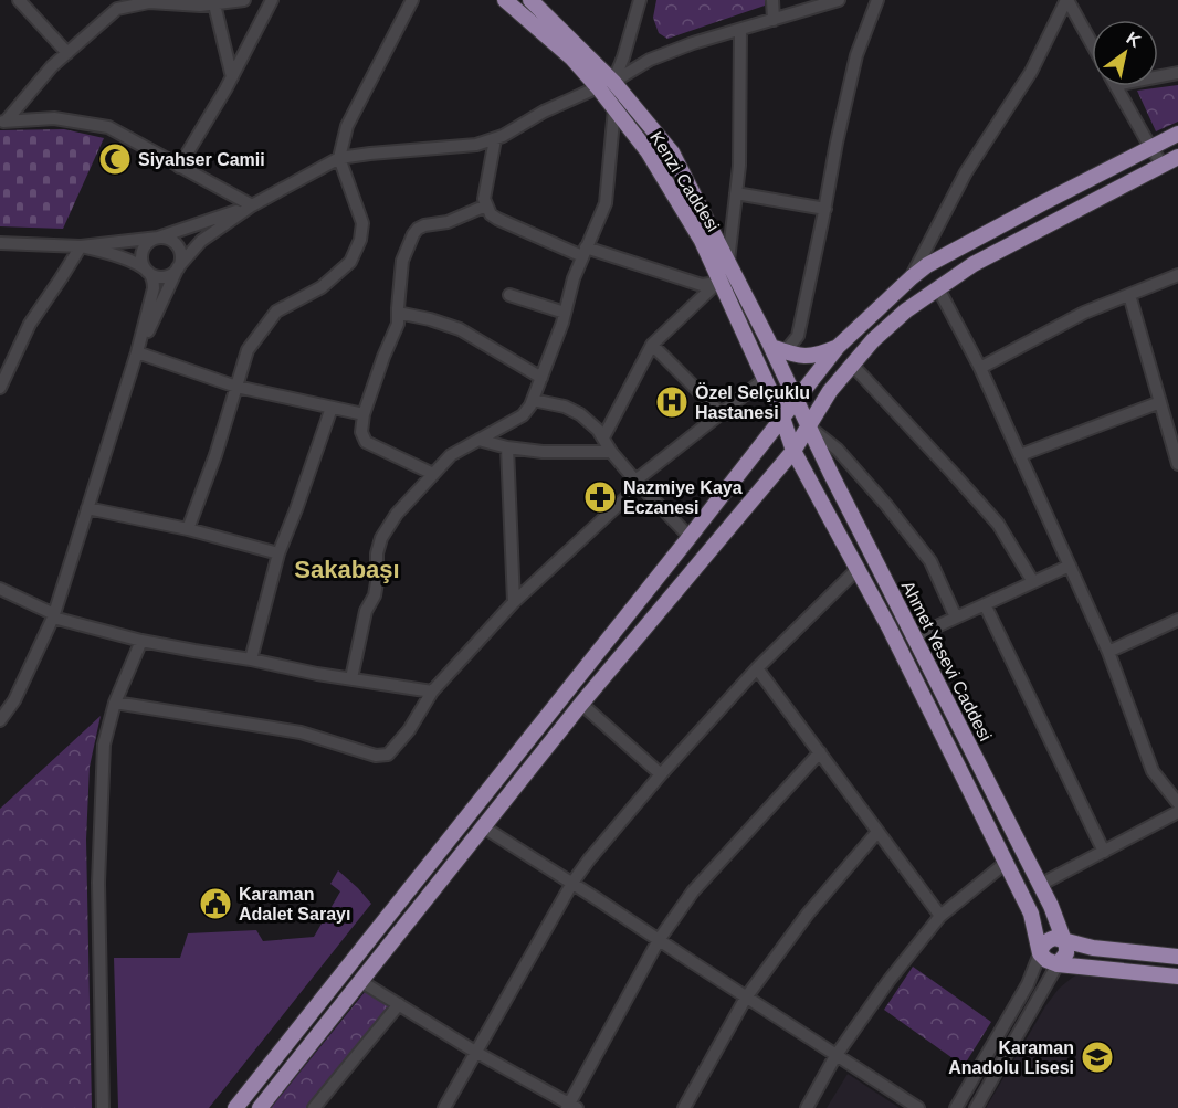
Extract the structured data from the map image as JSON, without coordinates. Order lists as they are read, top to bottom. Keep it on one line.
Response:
{"streets":{"main road":["Kenzi Caddesi","Ahmet Yesevi Caddesi"]},"crossings":[["Kenzi Caddesi","Ahmet Yesevi Caddesi"]],"districts":["Sakabaşı"],"places":{"mosque":["Siyahser Camii"],"hospital":["Özel Selçuklu Hastanesi"],"pharmacy":["Nazmiye Kaya Eczanesi"],"public building":["Karaman Adalet Sarayı"],"school or university":["Karaman Anadolu Lisesi"]},"north":"top right"}
